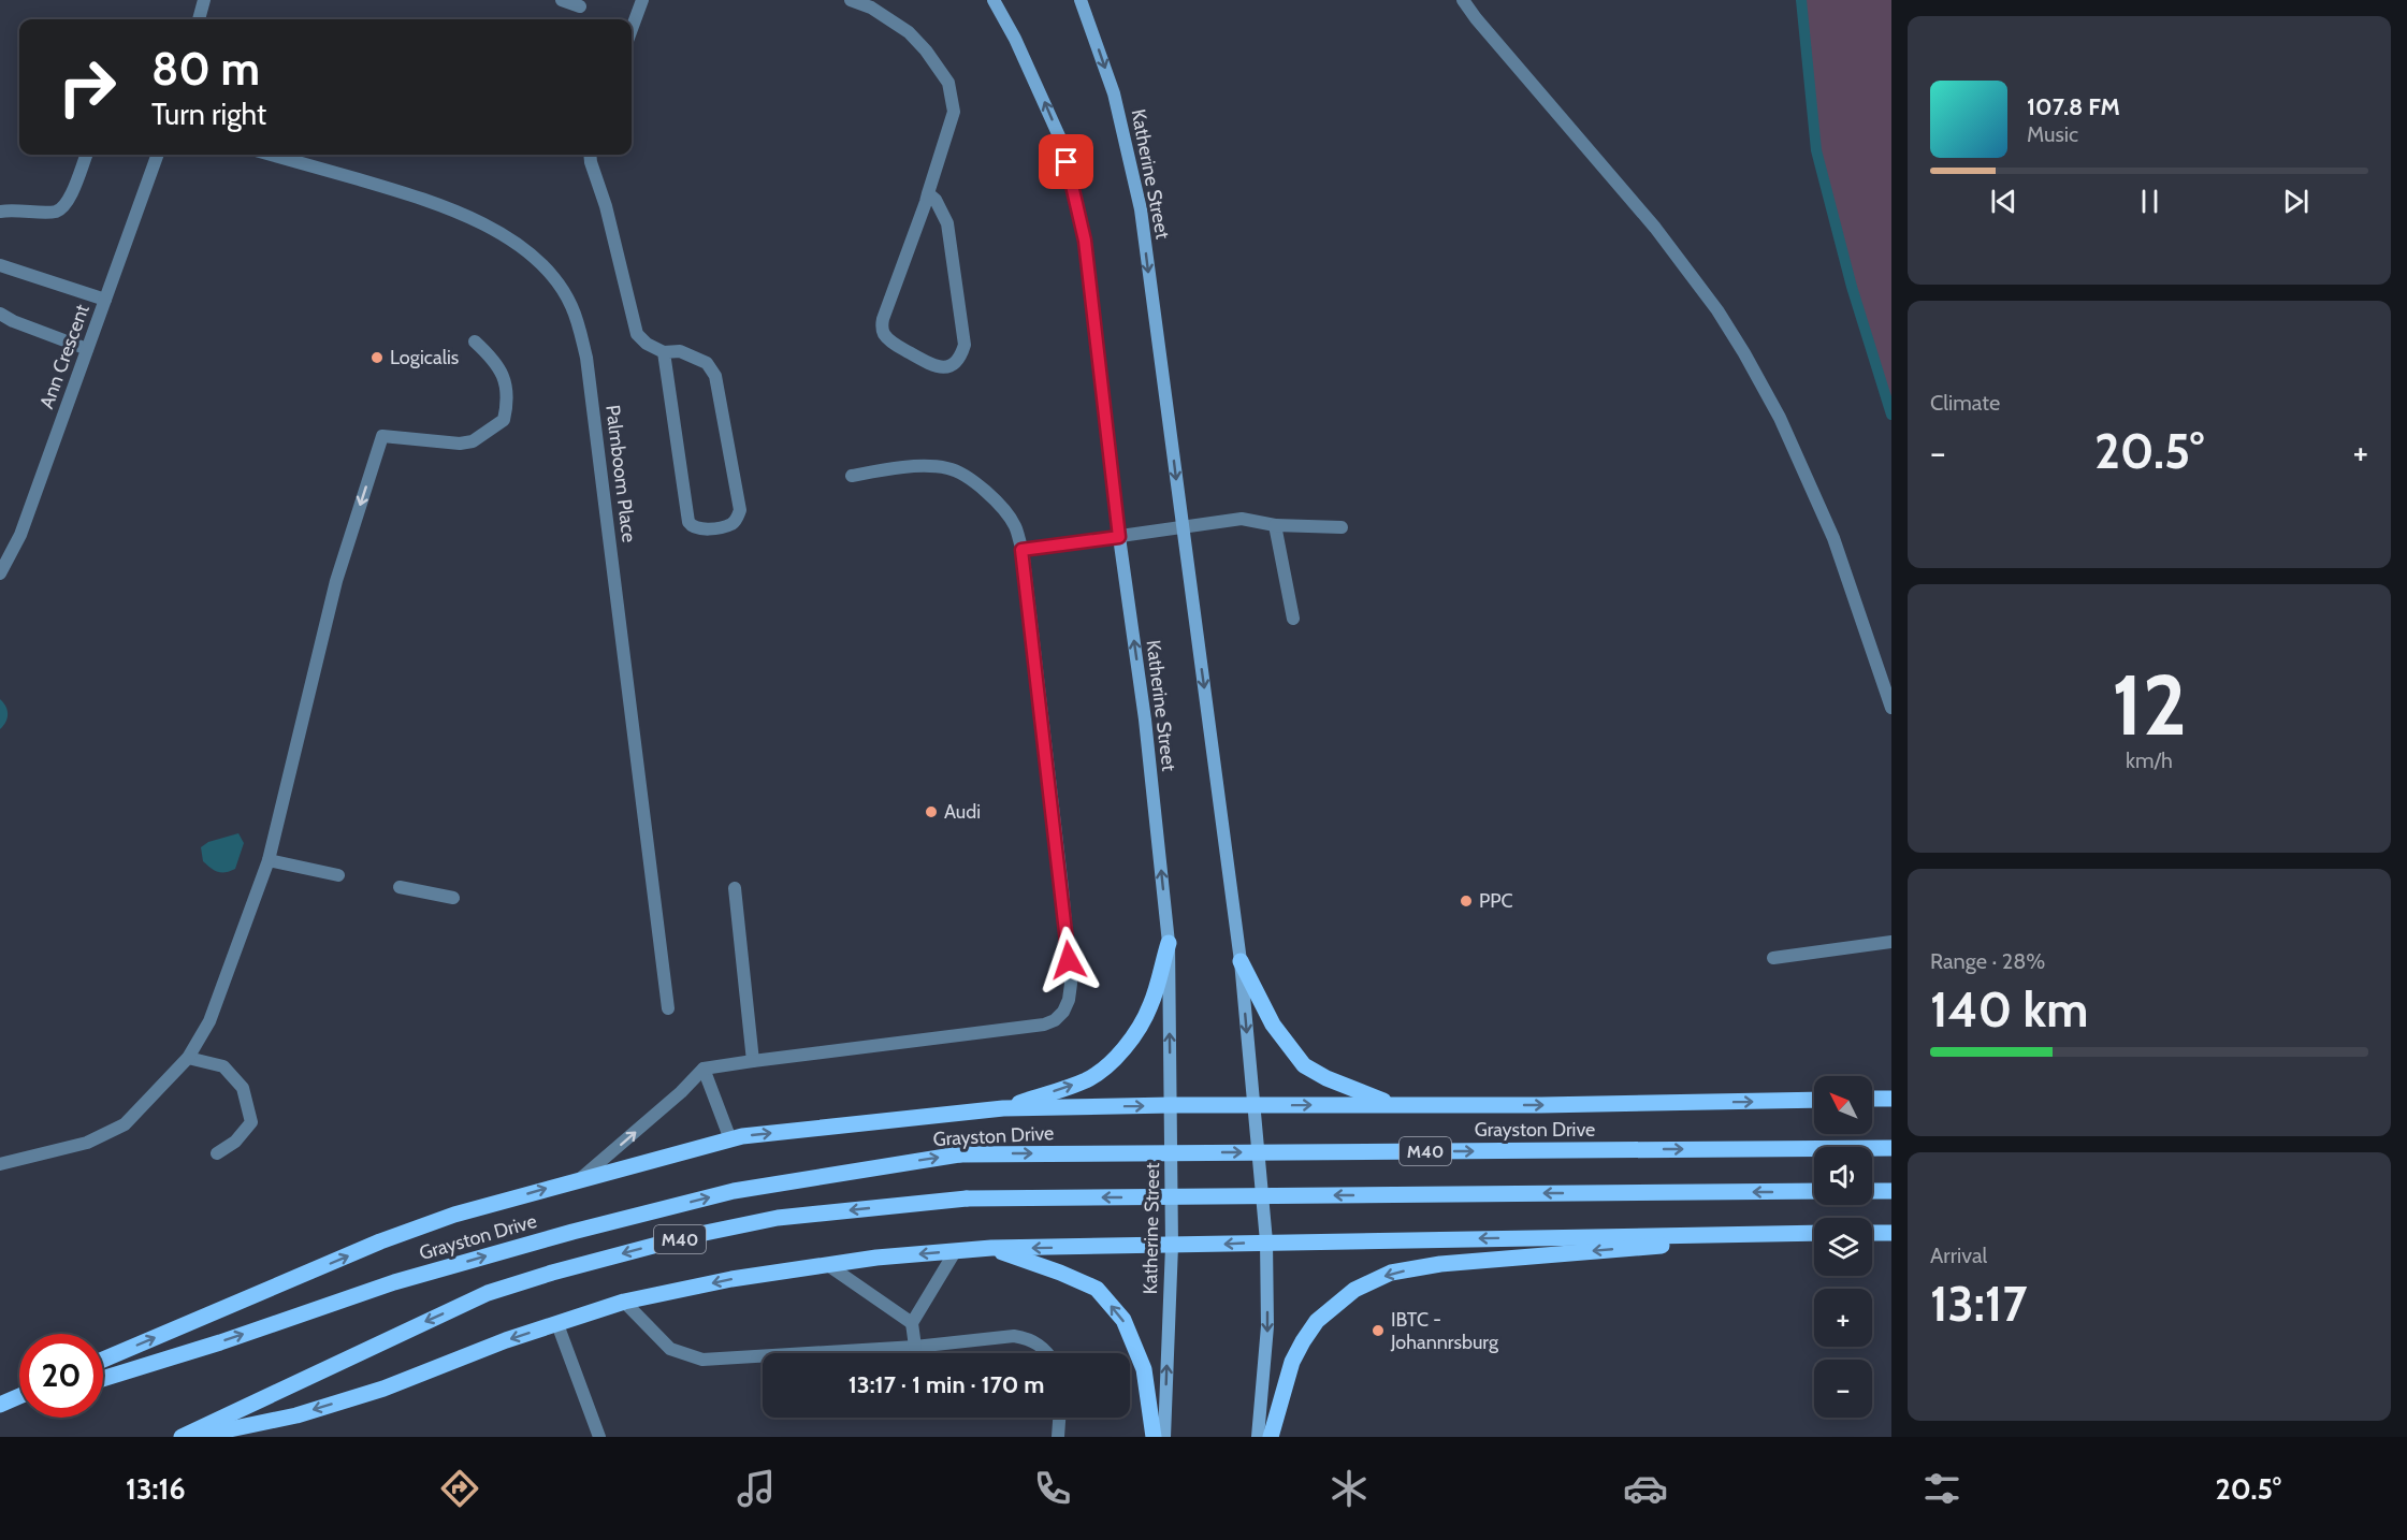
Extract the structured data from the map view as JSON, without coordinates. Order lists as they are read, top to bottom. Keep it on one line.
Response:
{"streets":{"main road":["Katherine Street","Grayston Drive","M40"],"street":["Ann Crescent","Palmboom Place"]},"places":["Logicalis","Audi","PPC","IBTC - Johannrsburg"],"north":"top left","page":{"turn":["80 m","Turn right"],"song":["107.8 FM","Music"],"tile":["Climate",["12","km/h"],["Range · 28%","140 km"],["Arrival","13:17"]],"heat":["−","20.5°","+"],"map_buttons":["+","−"],"limit":"20","trip":"13:17 · 1 min · 170 m","tabs":["13:16","20.5°"]}}
